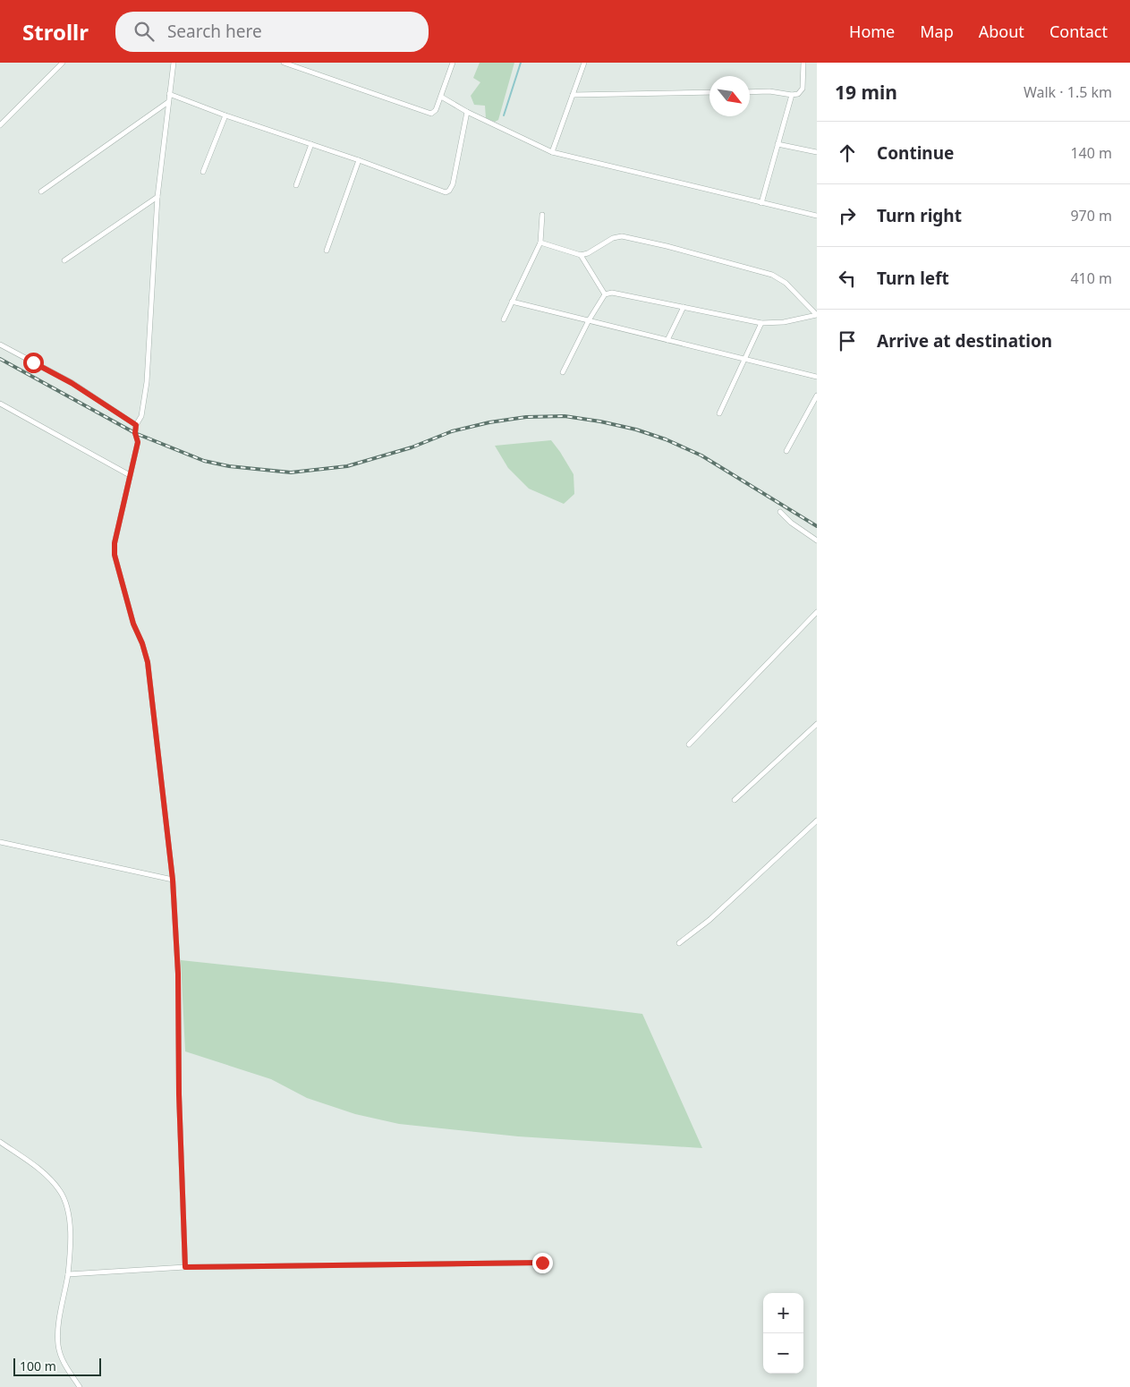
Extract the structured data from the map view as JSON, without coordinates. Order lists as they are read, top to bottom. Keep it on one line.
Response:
{"scale_bar":"100 m","north":"bottom right","page":{"header":"Strollr","search":"Search here","nav":["Home","Map","About","Contact"],"heading":["19 min","Walk · 1.5 km"],"list":[["Continue","140 m"],["Turn right","970 m"],["Turn left","410 m"],"Arrive at destination"],"map_buttons":["+","−"],"scale":"100 m"}}
